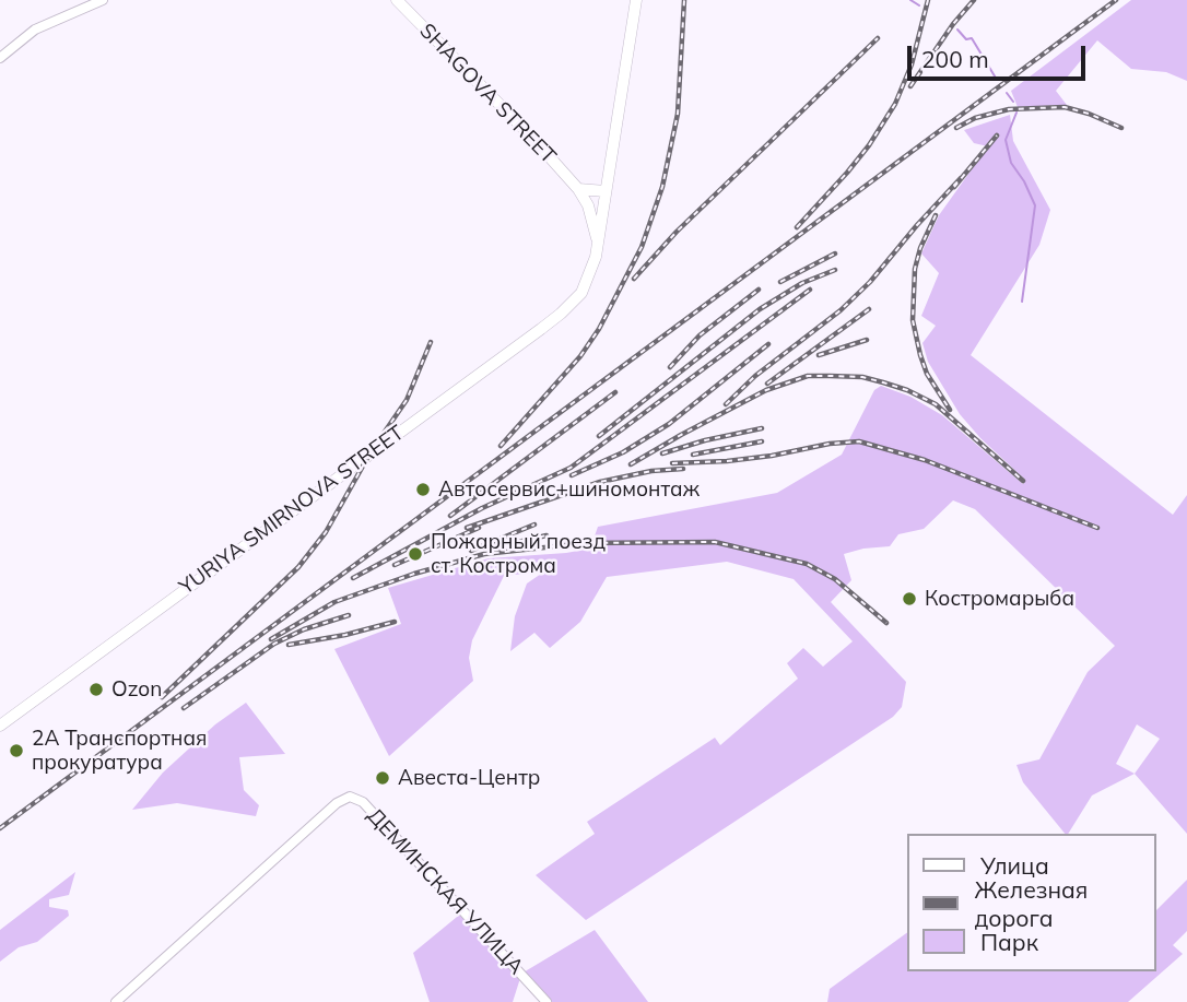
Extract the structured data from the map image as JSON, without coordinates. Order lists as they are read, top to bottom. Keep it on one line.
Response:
{"streets":{"main road":["SHAGOVA STREET"],"street":["ДЕМИНСКАЯ УЛИЦА"]},"places":["Автосервис+шиномонтаж","Пожарный поезд ст. Кострома","Костромарыба","Ozon","2А Транспортная прокуратура","Авеста-Центр"],"legend":["Улица","Железная дорога","Парк"],"scale_bar":"200 m"}
